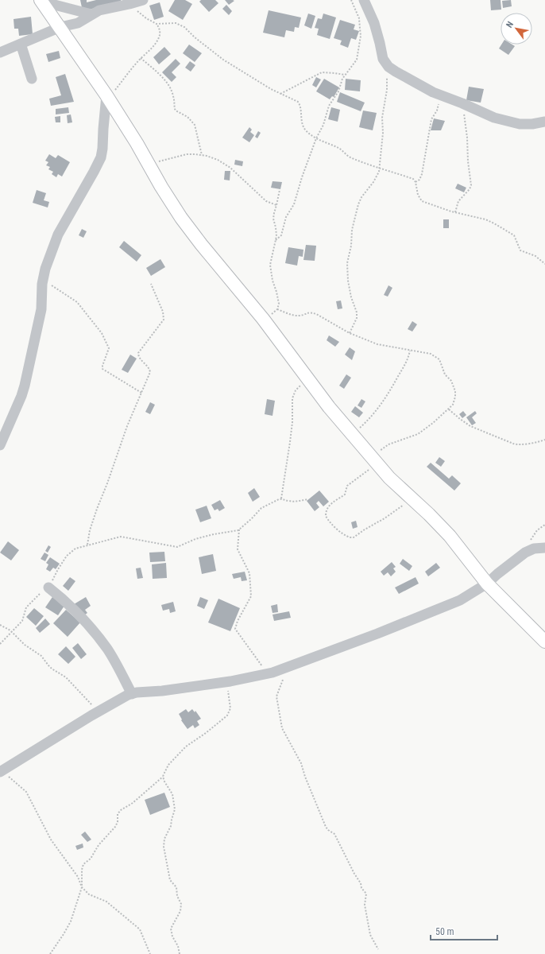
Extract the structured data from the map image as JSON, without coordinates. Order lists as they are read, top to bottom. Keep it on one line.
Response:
{"scale_bar":"50 m","north":"top left"}
